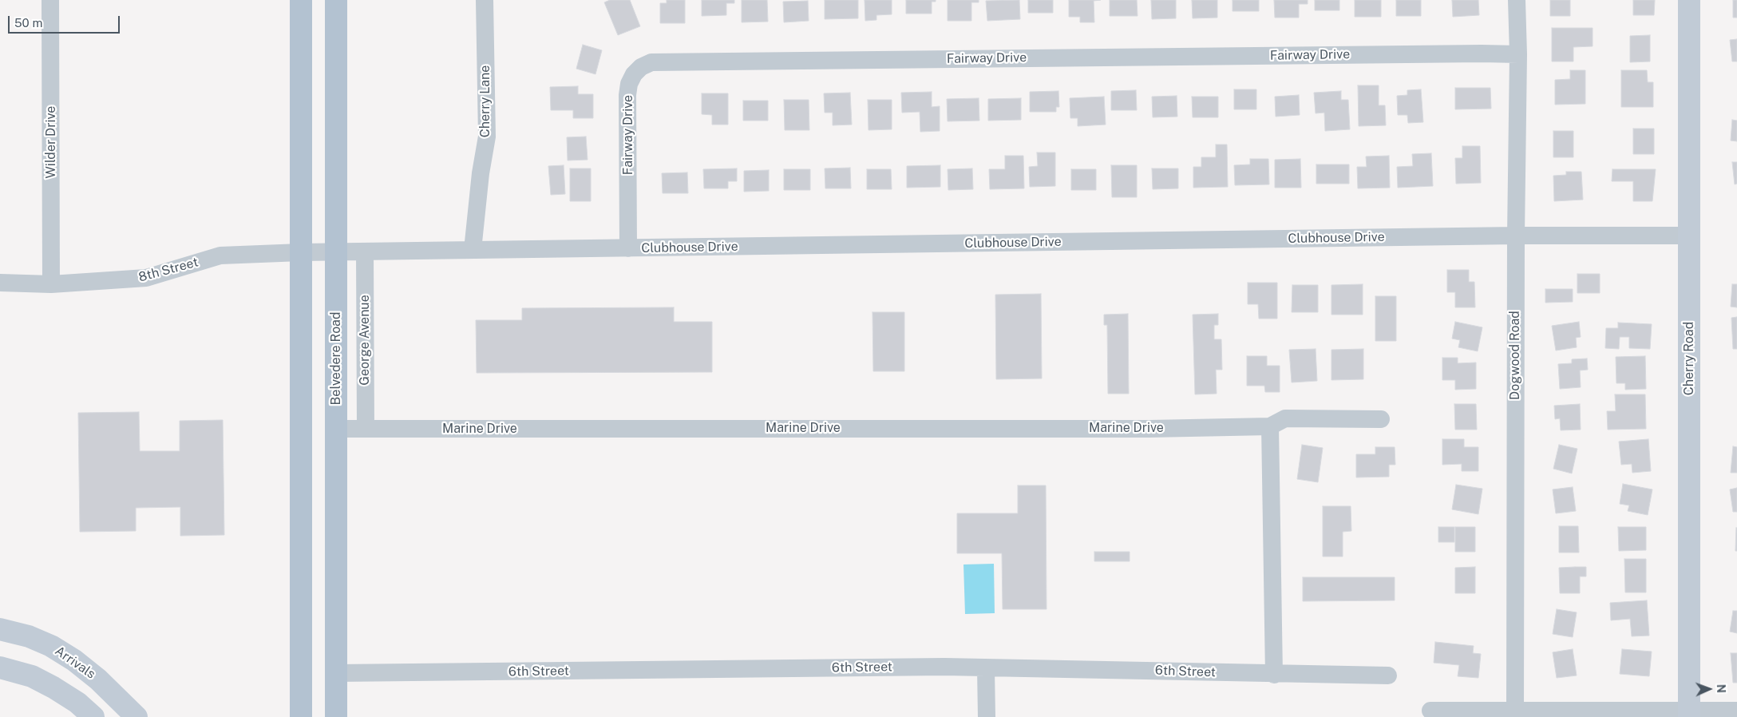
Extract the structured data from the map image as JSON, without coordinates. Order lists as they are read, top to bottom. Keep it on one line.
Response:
{"streets":{"main road":["Belvedere Road"],"street":["Fairway Drive","Cherry Lane","Wilder Drive","Clubhouse Drive","8th Street","George Avenue","Dogwood Road","Cherry Road","Marine Drive","Arrivals","6th Street"]},"crossings":[["Fairway Drive","Clubhouse Drive"],["Fairway Drive","Dogwood Road"],["Cherry Lane","Clubhouse Drive"],["Wilder Drive","8th Street"],["Clubhouse Drive","8th Street"],["Clubhouse Drive","George Avenue"],["Clubhouse Drive","Dogwood Road"],["Clubhouse Drive","Belvedere Road"],["Clubhouse Drive","Cherry Road"],["8th Street","Belvedere Road"],["George Avenue","Marine Drive"],["Belvedere Road","Marine Drive"],["Belvedere Road","6th Street"]],"scale_bar":"50 m","north":"right"}
